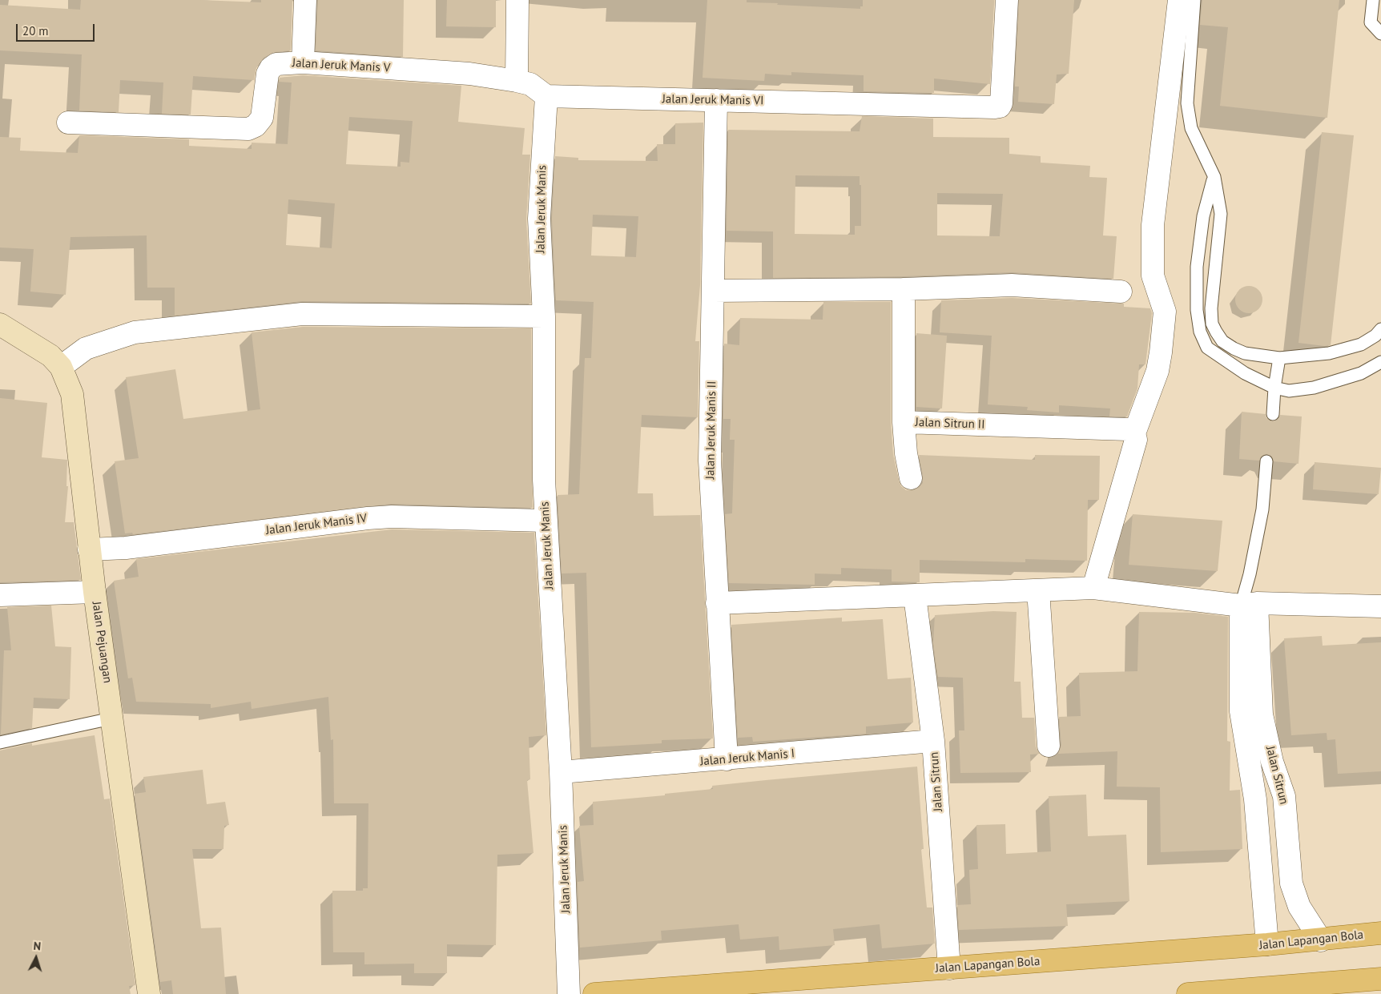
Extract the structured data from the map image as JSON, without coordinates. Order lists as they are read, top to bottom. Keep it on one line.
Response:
{"streets":{"main road":["Jalan Lapangan Bola"],"street":["Jalan Jeruk Manis V","Jalan Jeruk Manis VI","Jalan Jeruk Manis","Jalan Sitrun II","Jalan Jeruk Manis II","Jalan Jeruk Manis IV","Jalan Pejuangan","Jalan Jeruk Manis I","Jalan Sitrun"]},"crossings":[["Jalan Jeruk Manis VI","Jalan Jeruk Manis"],["Jalan Jeruk Manis VI","Jalan Jeruk Manis II"],["Jalan Jeruk Manis","Jalan Jeruk Manis IV"],["Jalan Jeruk Manis","Jalan Jeruk Manis I"],["Jalan Jeruk Manis II","Jalan Jeruk Manis I"],["Jalan Jeruk Manis IV","Jalan Pejuangan"],["Jalan Jeruk Manis I","Jalan Sitrun"],["Jalan Sitrun","Jalan Lapangan Bola"]],"scale_bar":"20 m","north":"top"}
